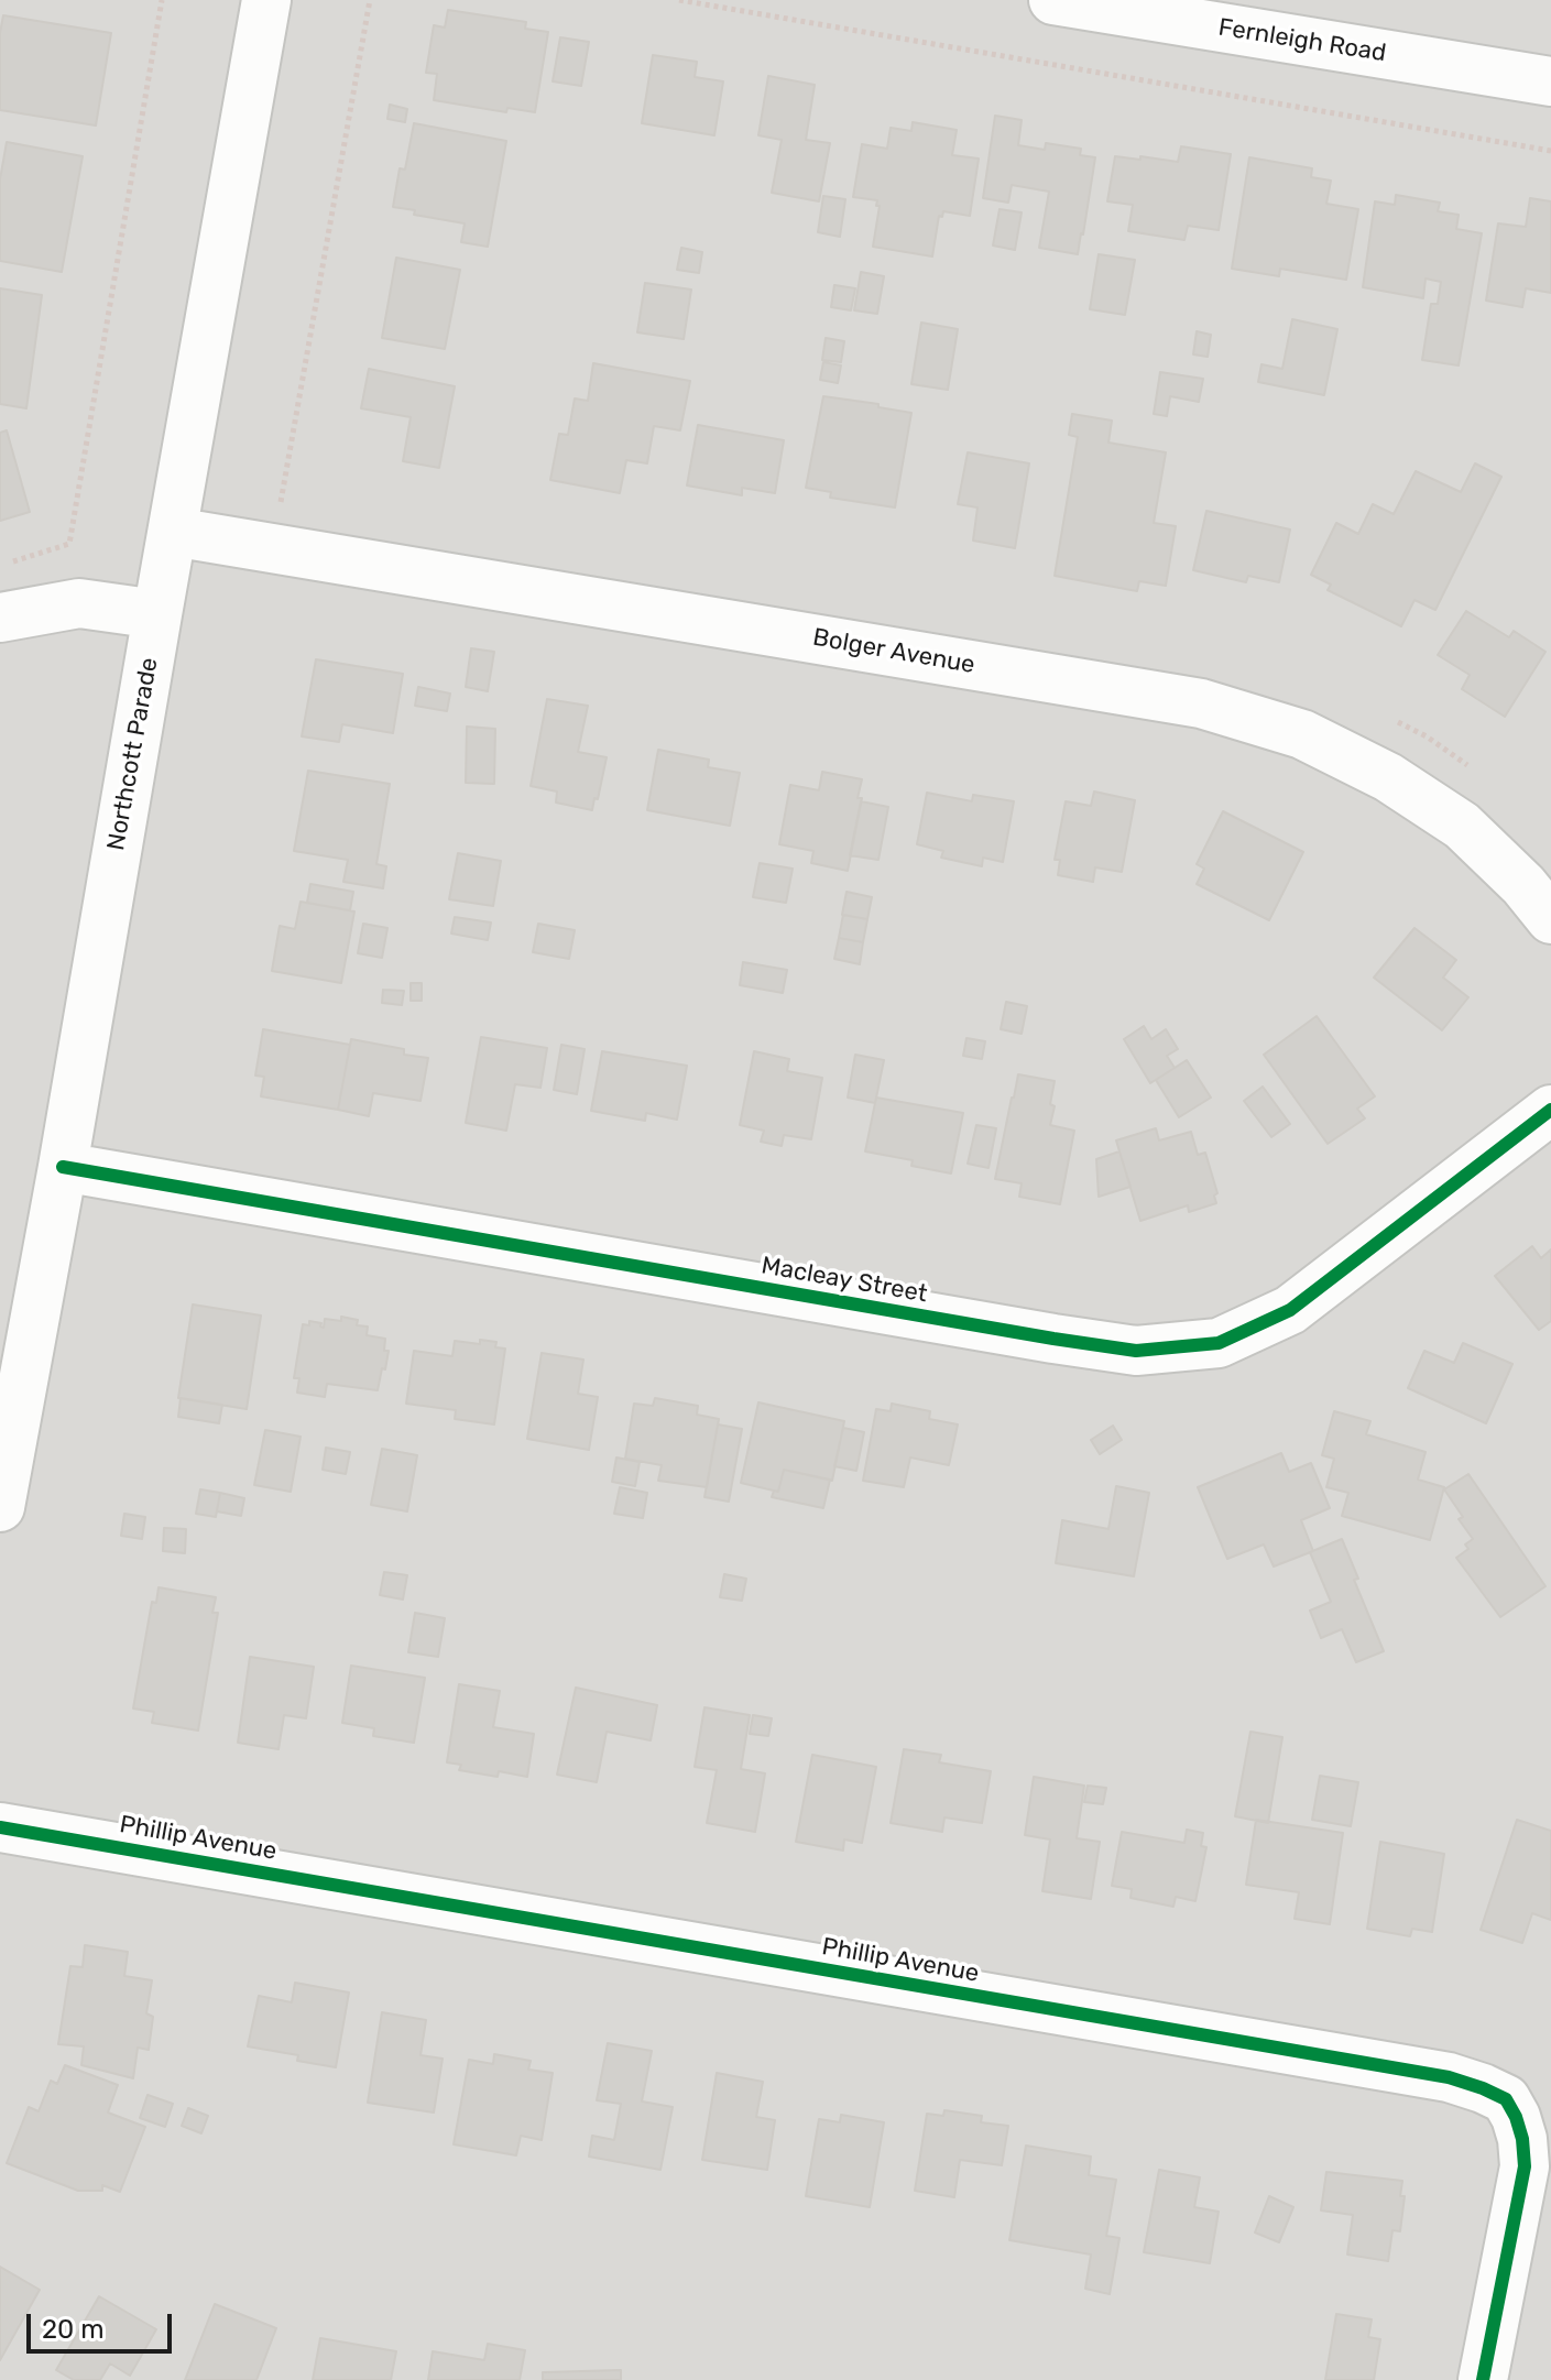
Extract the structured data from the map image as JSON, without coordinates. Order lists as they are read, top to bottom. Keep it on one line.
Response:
{"streets":{"street":["Fernleigh Road","Bolger Avenue","Northcott Parade","Macleay Street","Phillip Avenue"]},"crossings":[["Bolger Avenue","Northcott Parade"],["Northcott Parade","Macleay Street"]],"scale_bar":"20 m"}
